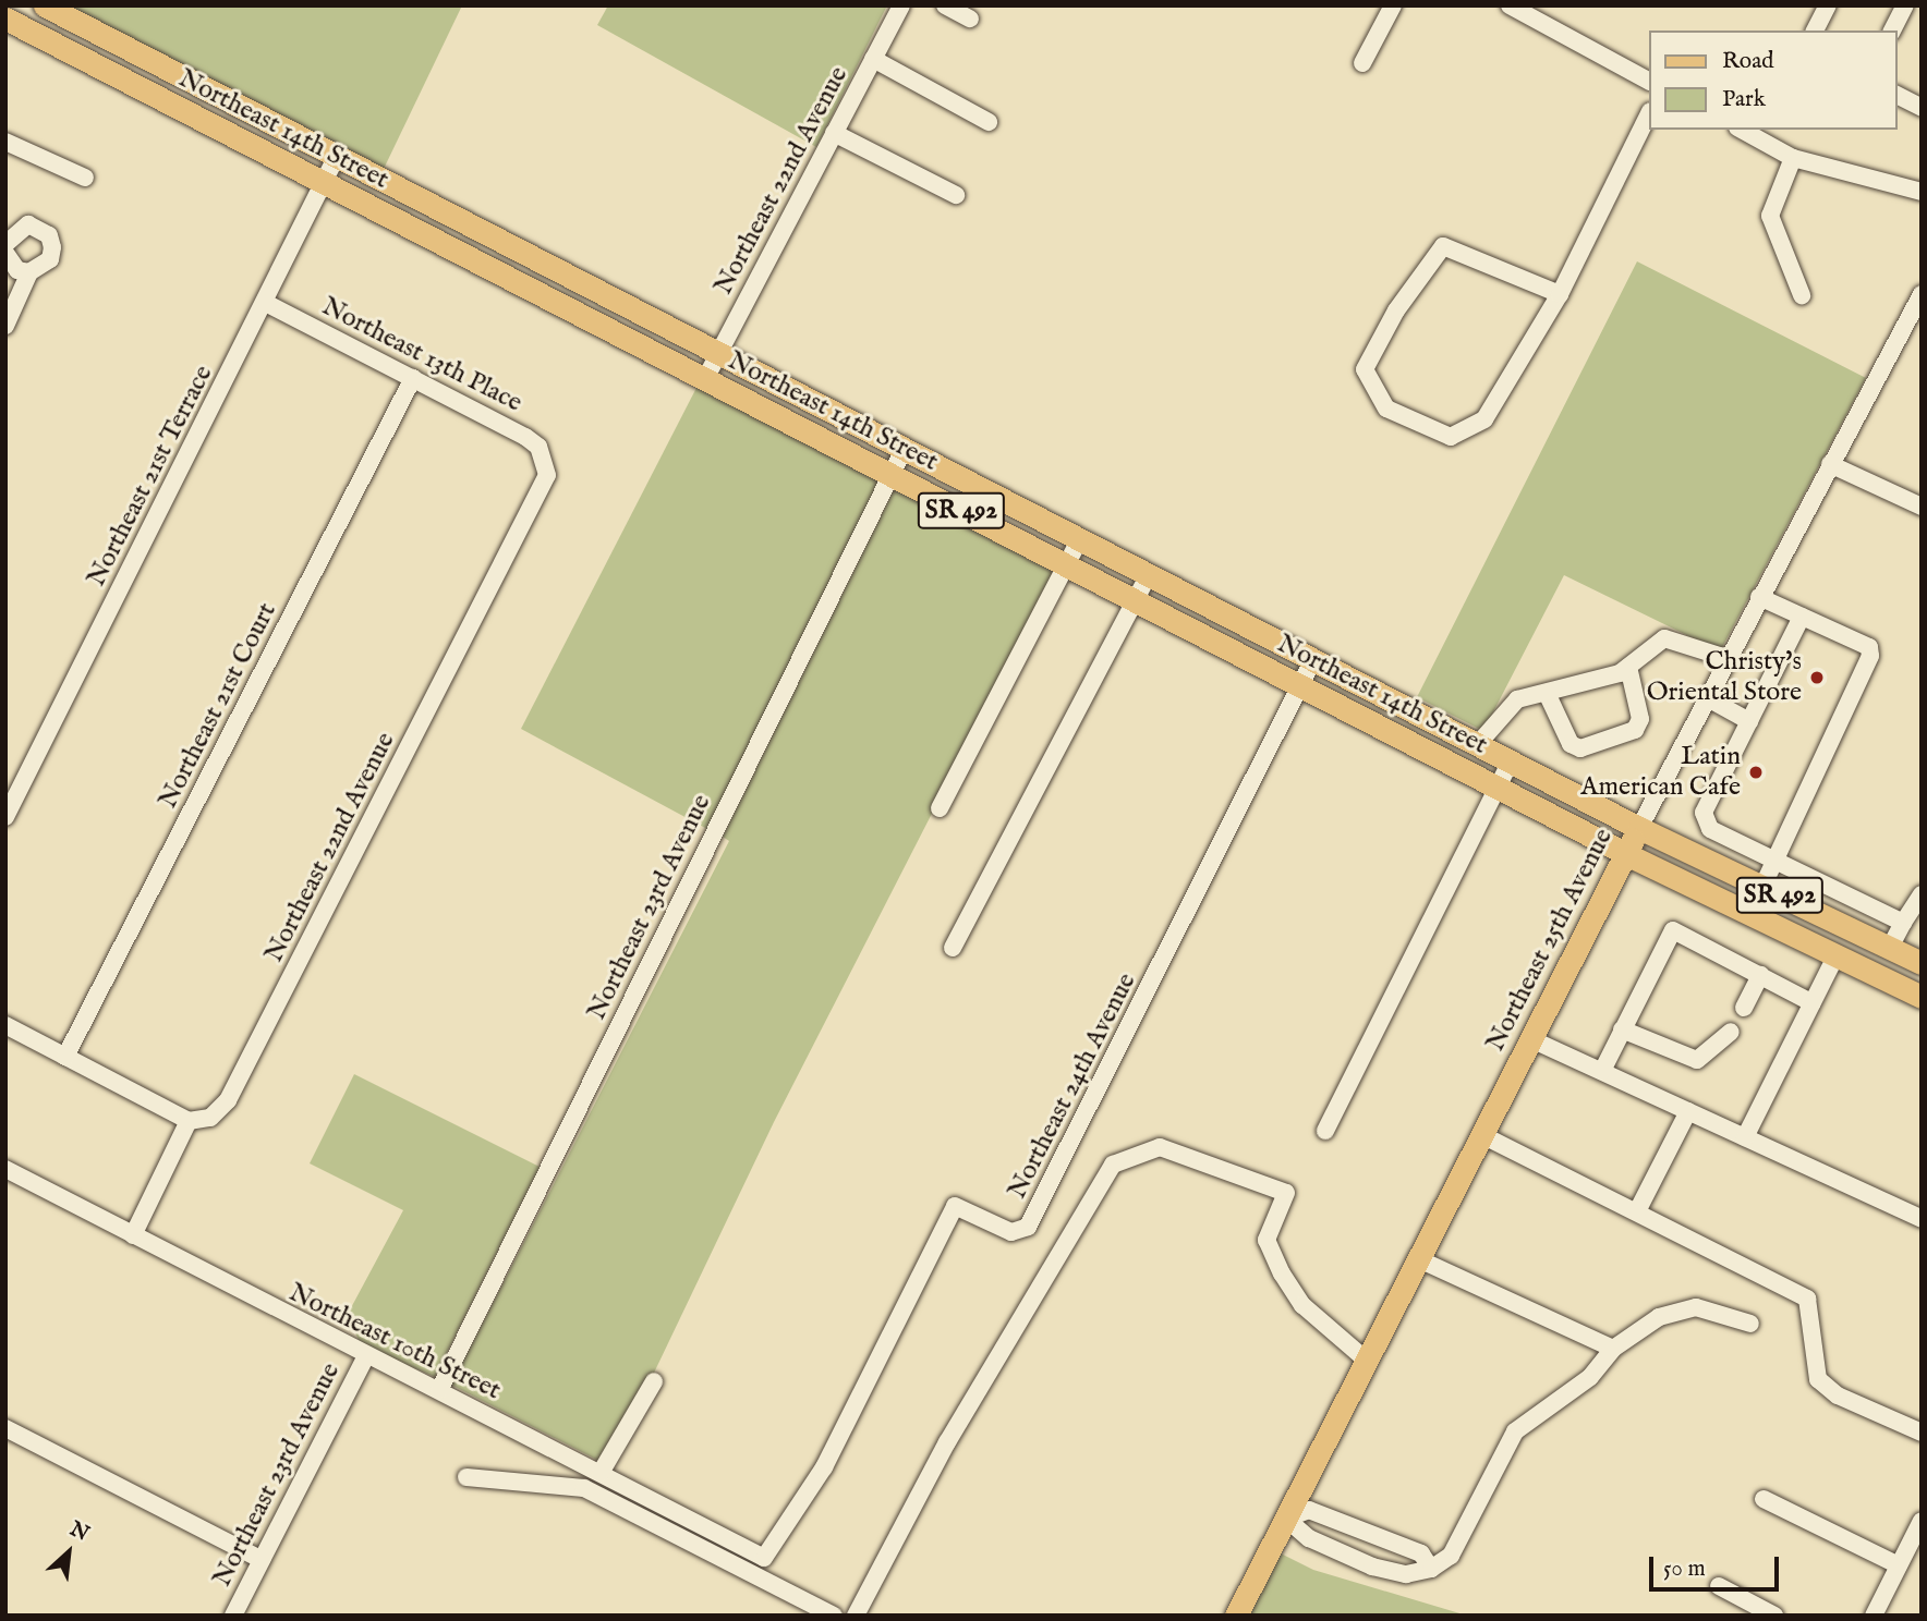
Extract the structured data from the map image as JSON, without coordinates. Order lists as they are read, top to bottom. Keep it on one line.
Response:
{"streets":{"main road":["Northeast 14th Street","SR 492","Northeast 25th Avenue"],"street":["Northeast 22nd Avenue","Northeast 13th Place","Northeast 21st Terrace","Northeast 21st Court","Northeast 23rd Avenue","Northeast 24th Avenue","Northeast 10th Street"]},"crossings":[["Northeast 14th Street","Northeast 22nd Avenue"],["Northeast 14th Street","Northeast 21st Terrace"],["Northeast 14th Street","Northeast 23rd Avenue"],["Northeast 14th Street","Northeast 25th Avenue"],["Northeast 14th Street","Northeast 24th Avenue"],["Northeast 22nd Avenue","Northeast 13th Place"],["Northeast 13th Place","Northeast 21st Terrace"],["Northeast 13th Place","Northeast 21st Court"],["Northeast 23rd Avenue","Northeast 10th Street"],["Northeast 24th Avenue","Northeast 10th Street"]],"places":["Christy's Oriental Store","Latin American Cafe"],"legend":["Road","Park"],"scale_bar":"50 m","north":"top right"}
